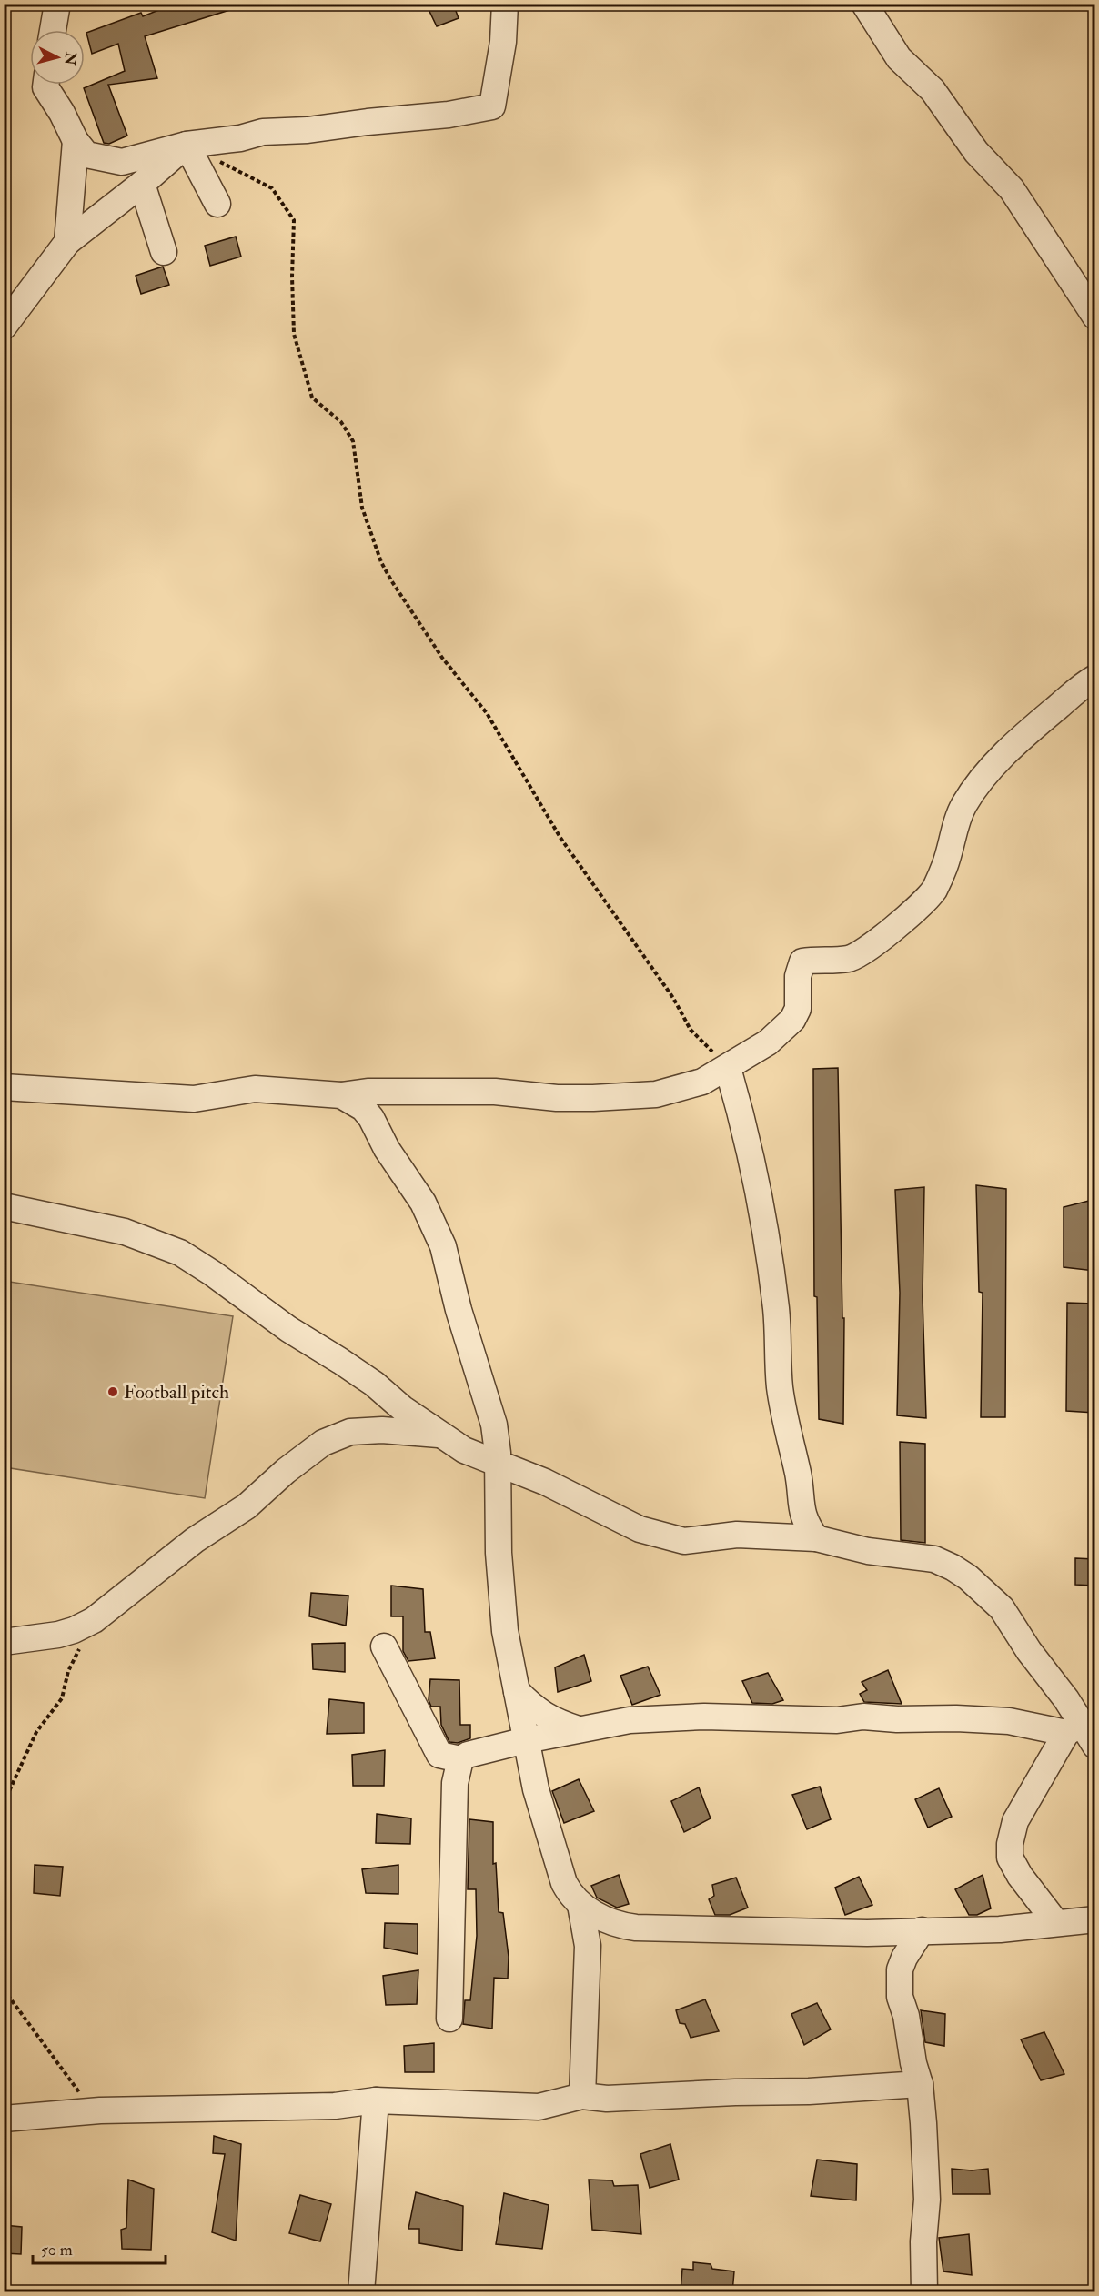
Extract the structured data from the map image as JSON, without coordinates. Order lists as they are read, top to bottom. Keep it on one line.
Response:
{"places":["Football pitch"],"scale_bar":"50 m","north":"right"}
